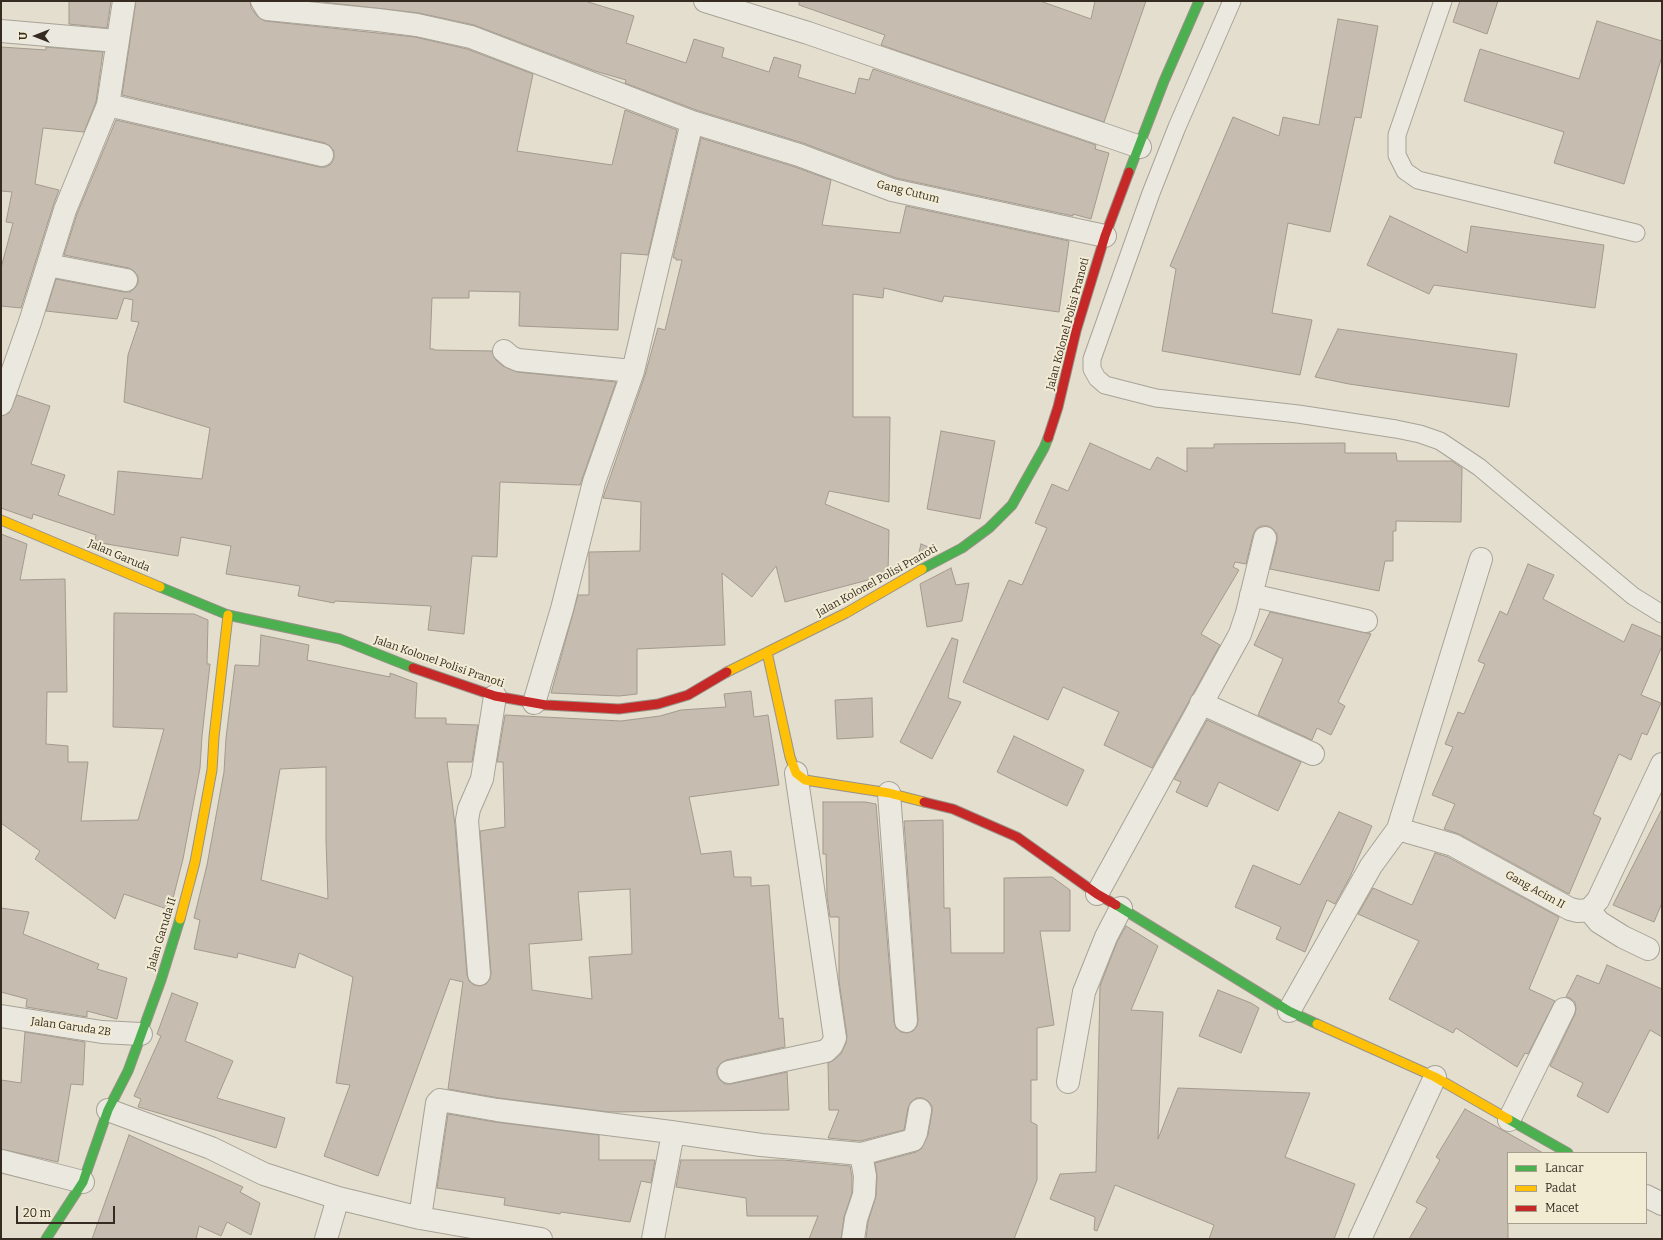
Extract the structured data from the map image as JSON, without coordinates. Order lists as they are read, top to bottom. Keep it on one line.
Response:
{"streets":{"street":["Gang Cutum","Jalan Kolonel Polisi Pranoti","Jalan Garuda","Gang Acim II","Jalan Garuda II","Jalan Garuda 2B"]},"crossings":[["Gang Cutum","Jalan Kolonel Polisi Pranoti"],["Jalan Kolonel Polisi Pranoti","Jalan Garuda"],["Jalan Kolonel Polisi Pranoti","Jalan Garuda II"],["Jalan Garuda","Jalan Garuda II"],["Jalan Garuda II","Jalan Garuda 2B"]],"legend":["Lancar","Padat","Macet"],"scale_bar":"20 m","north":"left"}
